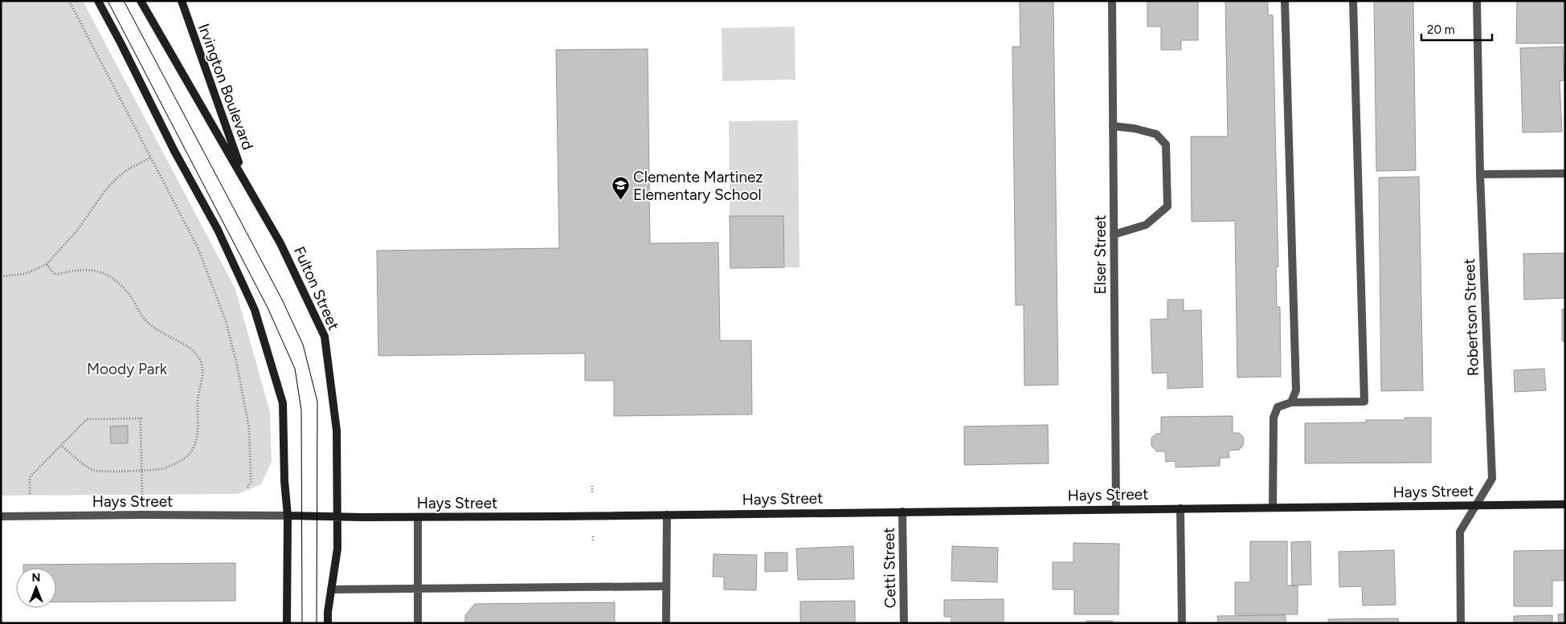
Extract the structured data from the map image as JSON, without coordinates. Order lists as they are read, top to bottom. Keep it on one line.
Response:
{"streets":{"main road":["Irvington Boulevard","Fulton Street","Hays Street"],"street":["Elser Street","Robertson Street","Cetti Street"]},"crossings":[["Irvington Boulevard","Fulton Street"],["Elser Street","Hays Street"],["Fulton Street","Hays Street"],["Robertson Street","Hays Street"],["Hays Street","Cetti Street"]],"parks":["Moody Park"],"places":{"school or university":["Clemente Martinez Elementary School"]},"scale_bar":"20 m","north":"top"}
